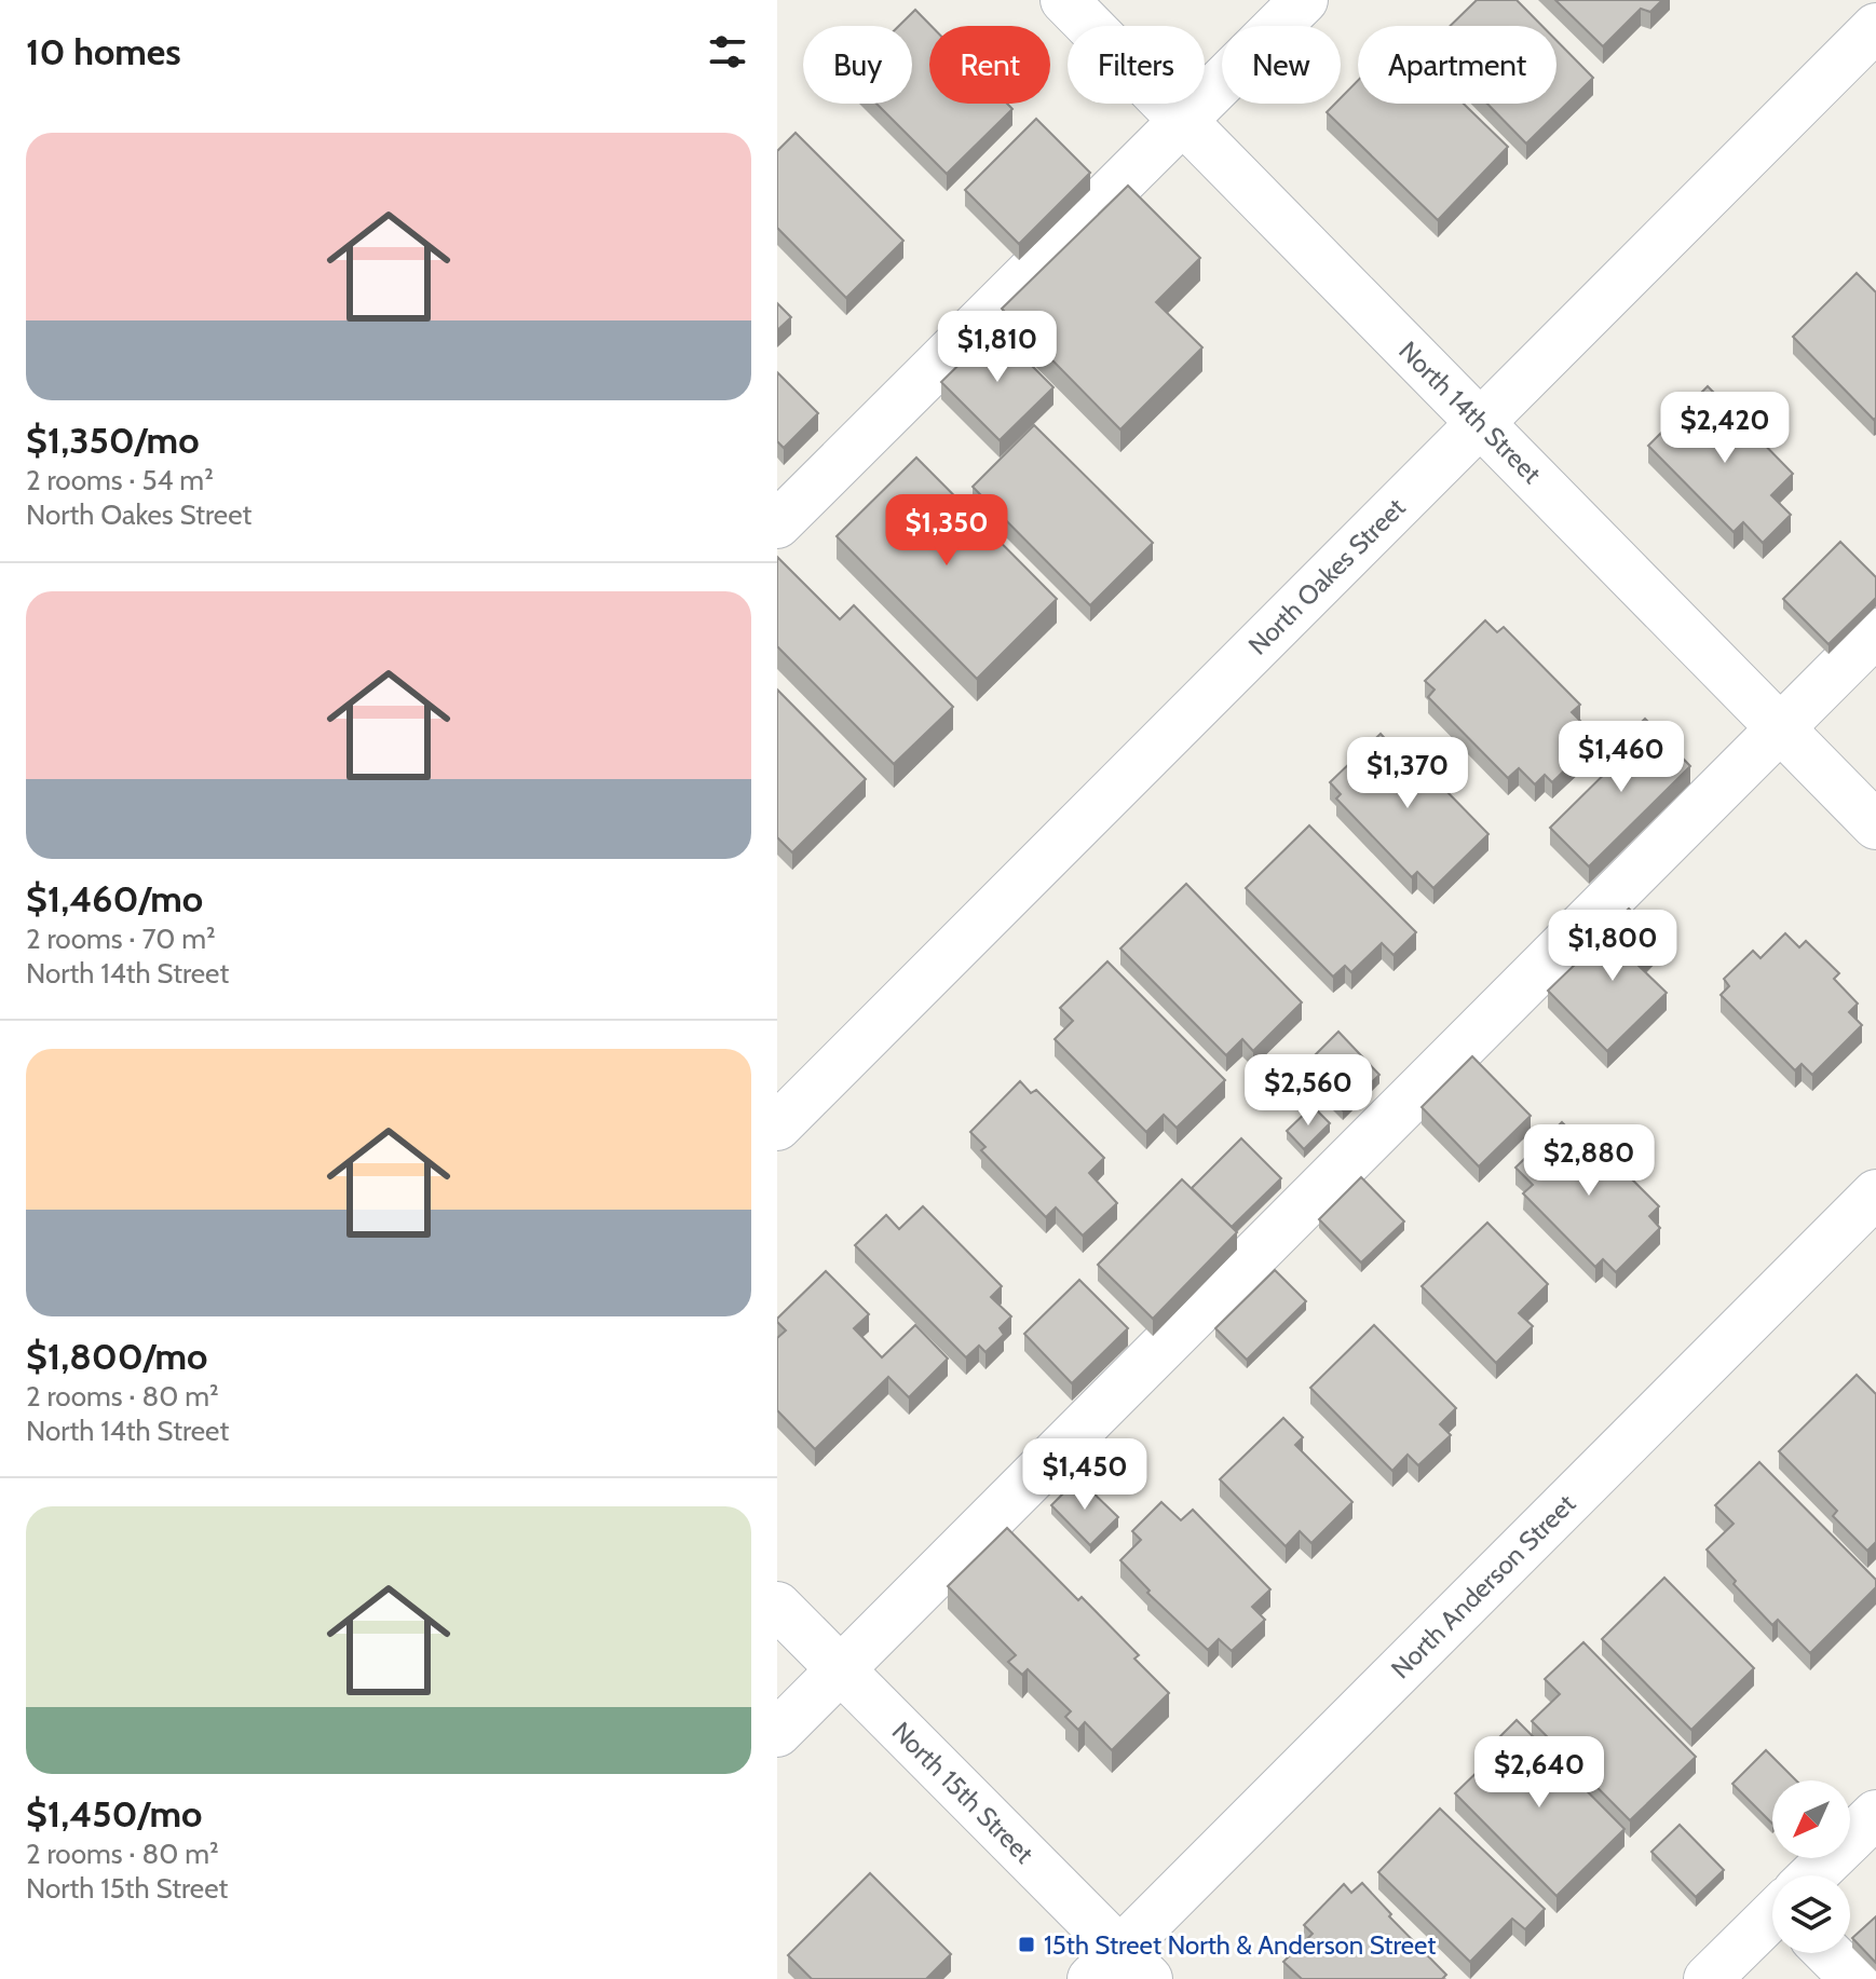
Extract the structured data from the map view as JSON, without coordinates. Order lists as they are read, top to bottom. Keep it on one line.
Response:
{"streets":{"street":["North 14th Street","North Oakes Street","North Anderson Street","North 15th Street"]},"crossings":[["North 14th Street","North Oakes Street"],["North Anderson Street","North 15th Street"]],"places":{"transit":["15th Street North & Anderson Street"]},"north":"bottom left","page":{"heading":"10 homes","chip":["Buy","Rent","Filters","New","Apartment"],"list":[{"name":"$1,350/mo","note":"2 rooms · 54 m² · North Oakes Street"},{"name":"$1,460/mo","note":"2 rooms · 70 m² · North 14th Street"},{"name":"$1,800/mo","note":"2 rooms · 80 m² · North 14th Street"},{"name":"$1,450/mo","note":"2 rooms · 80 m² · North 15th Street"}],"price":["$1,810","$2,420","$1,350","$1,460","$1,370","$1,800","$2,560","$2,880","$1,450","$2,640"]}}
